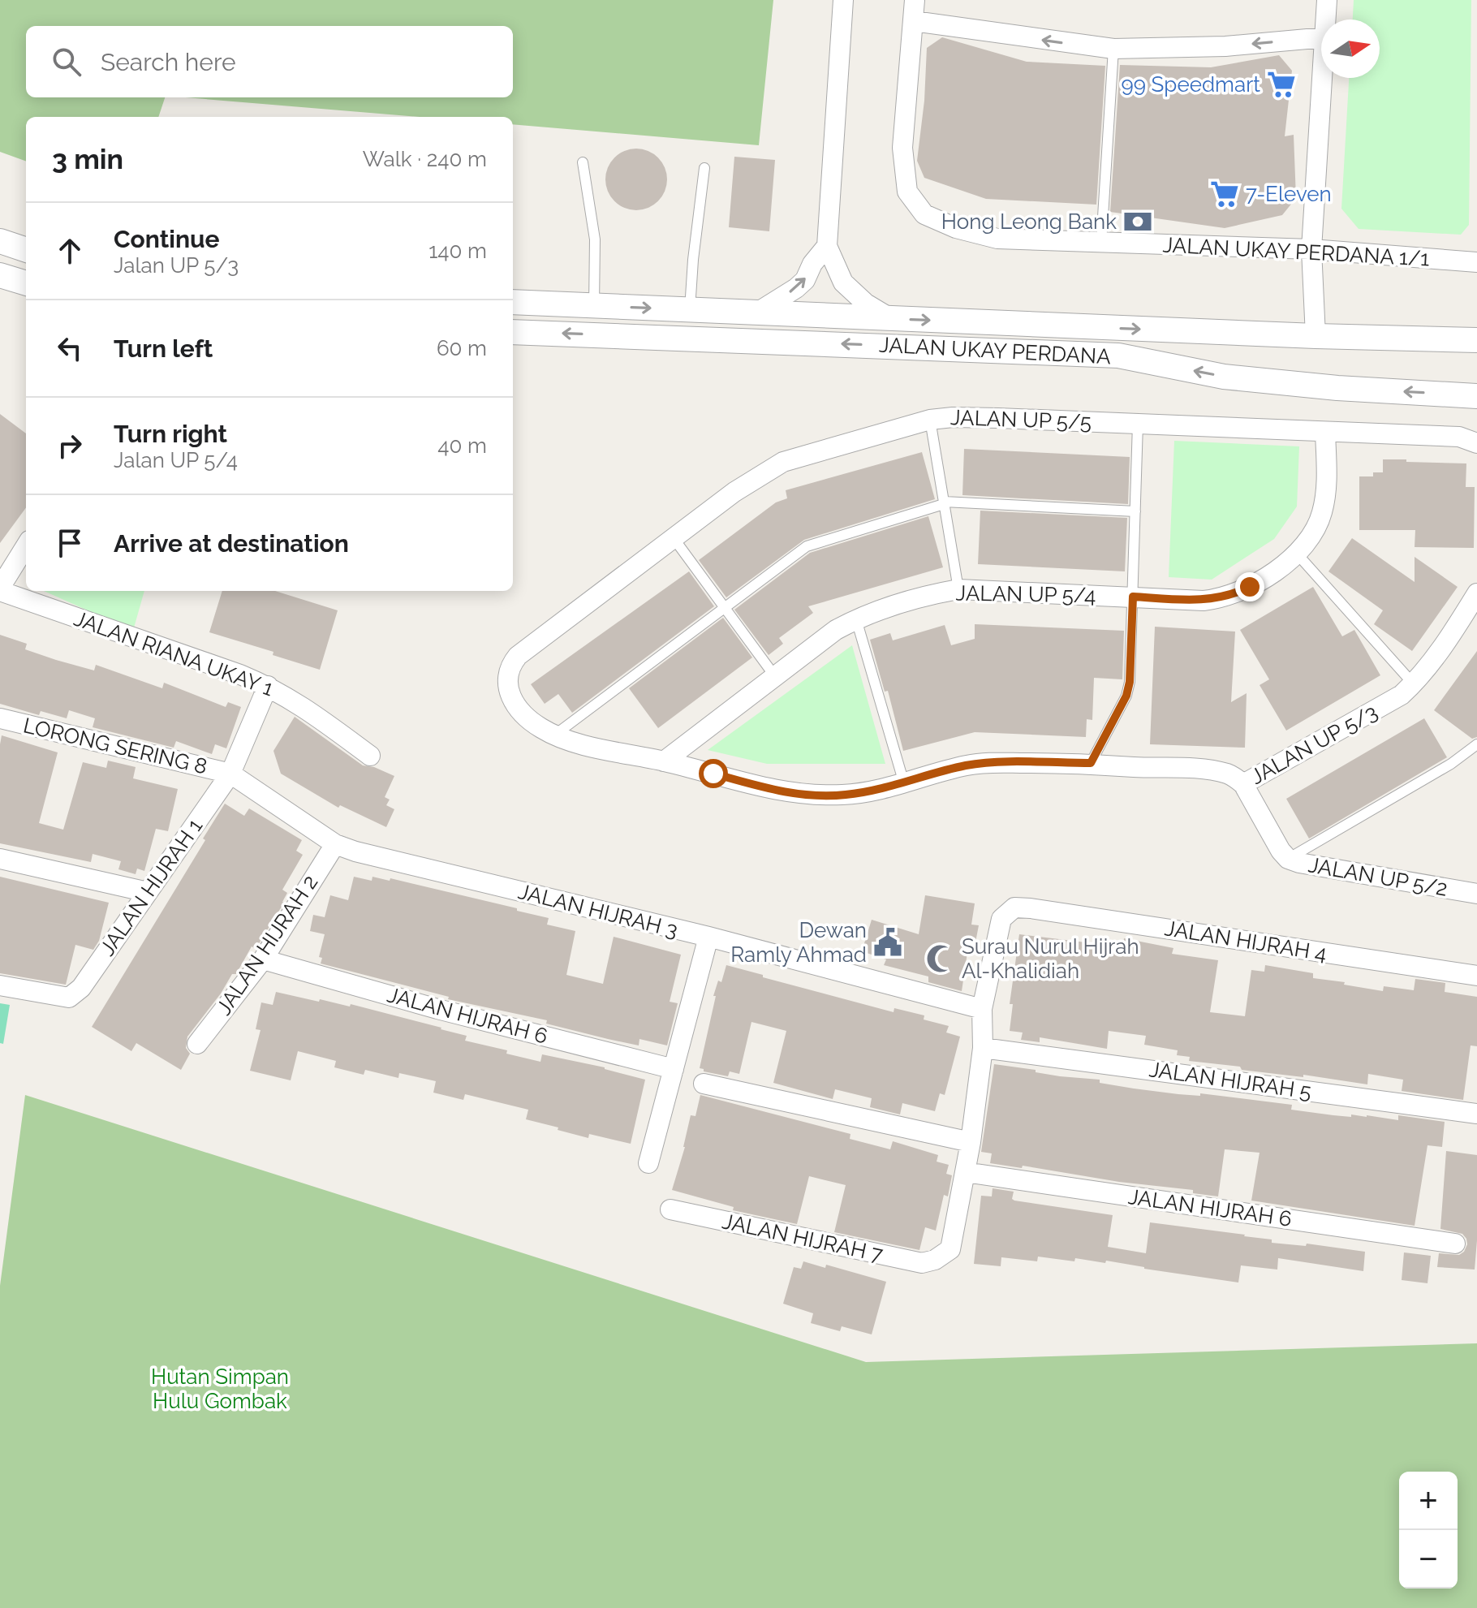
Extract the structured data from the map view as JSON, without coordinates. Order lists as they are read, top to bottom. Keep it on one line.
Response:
{"streets":{"street":["JALAN UKAY PERDANA 1/1","JALAN UKAY PERDANA","JALAN UP 5/5","JALAN UP 5/4","JALAN RIANA UKAY 1","JALAN UP 5/3","LORONG SERING 8","JALAN UP 5/2","JALAN HIJRAH 1","JALAN HIJRAH 3","JALAN HIJRAH 4","JALAN HIJRAH 2","JALAN HIJRAH 6","JALAN HIJRAH 5","JALAN HIJRAH 7"]},"crossings":[["JALAN UP 5/5","JALAN UP 5/4"],["JALAN UP 5/5","JALAN UP 5/3"],["JALAN UP 5/4","JALAN UP 5/3"],["JALAN RIANA UKAY 1","JALAN HIJRAH 1"],["JALAN UP 5/3","JALAN UP 5/2"],["LORONG SERING 8","JALAN HIJRAH 1"],["LORONG SERING 8","JALAN HIJRAH 3"],["JALAN HIJRAH 1","JALAN HIJRAH 3"],["JALAN HIJRAH 3","JALAN HIJRAH 4"],["JALAN HIJRAH 3","JALAN HIJRAH 2"],["JALAN HIJRAH 2","JALAN HIJRAH 6"],["JALAN HIJRAH 6","JALAN HIJRAH 7"]],"parks":["Hutan Simpan Hulu Gombak"],"places":{"supermarket":["99 Speedmart","7-Eleven"],"bank":["Hong Leong Bank"],"public building":["Dewan Ramly Ahmad"],"mosque":["Surau Nurul Hijrah Al-Khalidiah"]},"north":"right","page":{"search":"Search here","heading":["3 min","Walk · 240 m"],"list":[["Continue","Jalan UP 5/3","140 m"],["Turn left","60 m"],["Turn right","Jalan UP 5/4","40 m"],"Arrive at destination"],"map_buttons":["+","−"]}}
